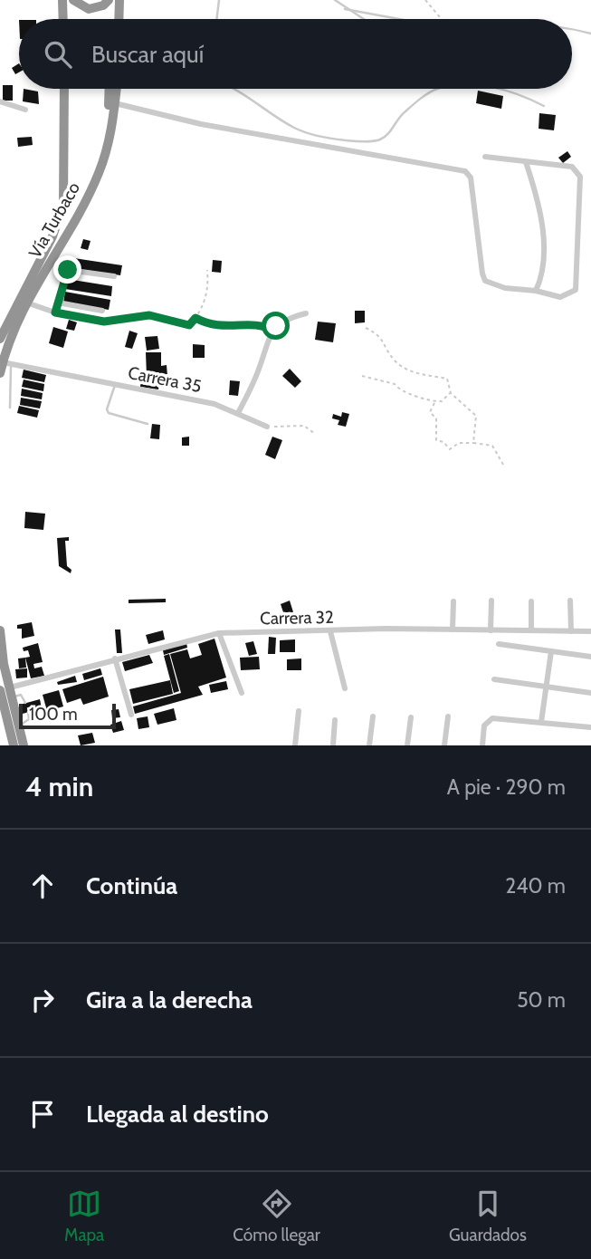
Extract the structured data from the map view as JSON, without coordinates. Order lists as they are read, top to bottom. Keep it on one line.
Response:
{"streets":{"highway":["Vía Turbaco"],"street":["Carrera 35","Carrera 32"]},"crossings":[["Vía Turbaco","Carrera 35"]],"scale_bar":"100 m","page":{"search":"Buscar aquí","scale":"100 m","heading":["4 min","A pie · 290 m"],"list":[["Continúa","240 m"],["Gira a la derecha","50 m"],"Llegada al destino"],"nav":["Mapa","Cómo llegar","Guardados"]}}
